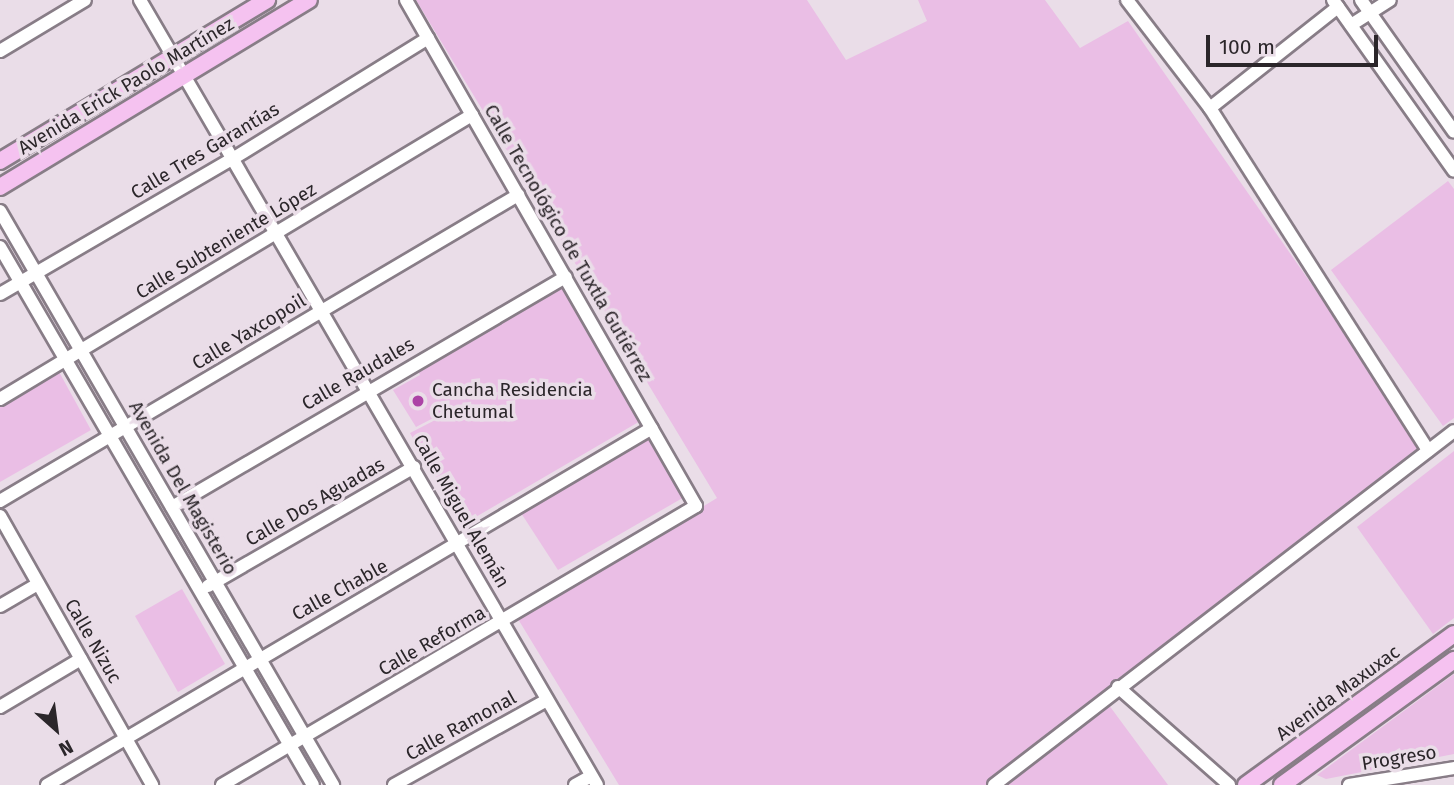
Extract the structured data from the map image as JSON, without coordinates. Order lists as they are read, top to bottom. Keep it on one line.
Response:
{"streets":{"main road":["Avenida Erick Paolo Martínez","Avenida Maxuxac"],"street":["Calle Tres Garantías","Calle Subteniente López","Calle Tecnológico de Tuxtla Gutiérrez","Calle Yaxcopoil","Calle Raudales","Avenida Del Magisterio","Calle Dos Aguadas","Calle Miguel Alemán","Calle Chable","Calle Nizuc","Calle Reforma","Calle Ramonal","Progreso"]},"crossings":[["Avenida Erick Paolo Martínez","Calle Miguel Alemán"],["Calle Tres Garantías","Calle Tecnológico de Tuxtla Gutiérrez"],["Calle Tres Garantías","Avenida Del Magisterio"],["Calle Tres Garantías","Calle Miguel Alemán"],["Calle Subteniente López","Calle Tecnológico de Tuxtla Gutiérrez"],["Calle Subteniente López","Avenida Del Magisterio"],["Calle Subteniente López","Calle Miguel Alemán"],["Calle Tecnológico de Tuxtla Gutiérrez","Calle Yaxcopoil"],["Calle Tecnológico de Tuxtla Gutiérrez","Calle Raudales"],["Calle Tecnológico de Tuxtla Gutiérrez","Calle Chable"],["Calle Tecnológico de Tuxtla Gutiérrez","Calle Reforma"],["Calle Yaxcopoil","Avenida Del Magisterio"],["Calle Yaxcopoil","Calle Miguel Alemán"],["Calle Raudales","Avenida Del Magisterio"],["Calle Raudales","Calle Miguel Alemán"],["Avenida Del Magisterio","Calle Dos Aguadas"],["Avenida Del Magisterio","Calle Chable"],["Avenida Del Magisterio","Calle Reforma"],["Calle Dos Aguadas","Calle Miguel Alemán"],["Calle Miguel Alemán","Calle Chable"],["Calle Miguel Alemán","Calle Reforma"],["Calle Miguel Alemán","Calle Ramonal"],["Calle Chable","Calle Nizuc"]],"places":["Cancha Residencia Chetumal"],"scale_bar":"100 m","north":"bottom right"}
